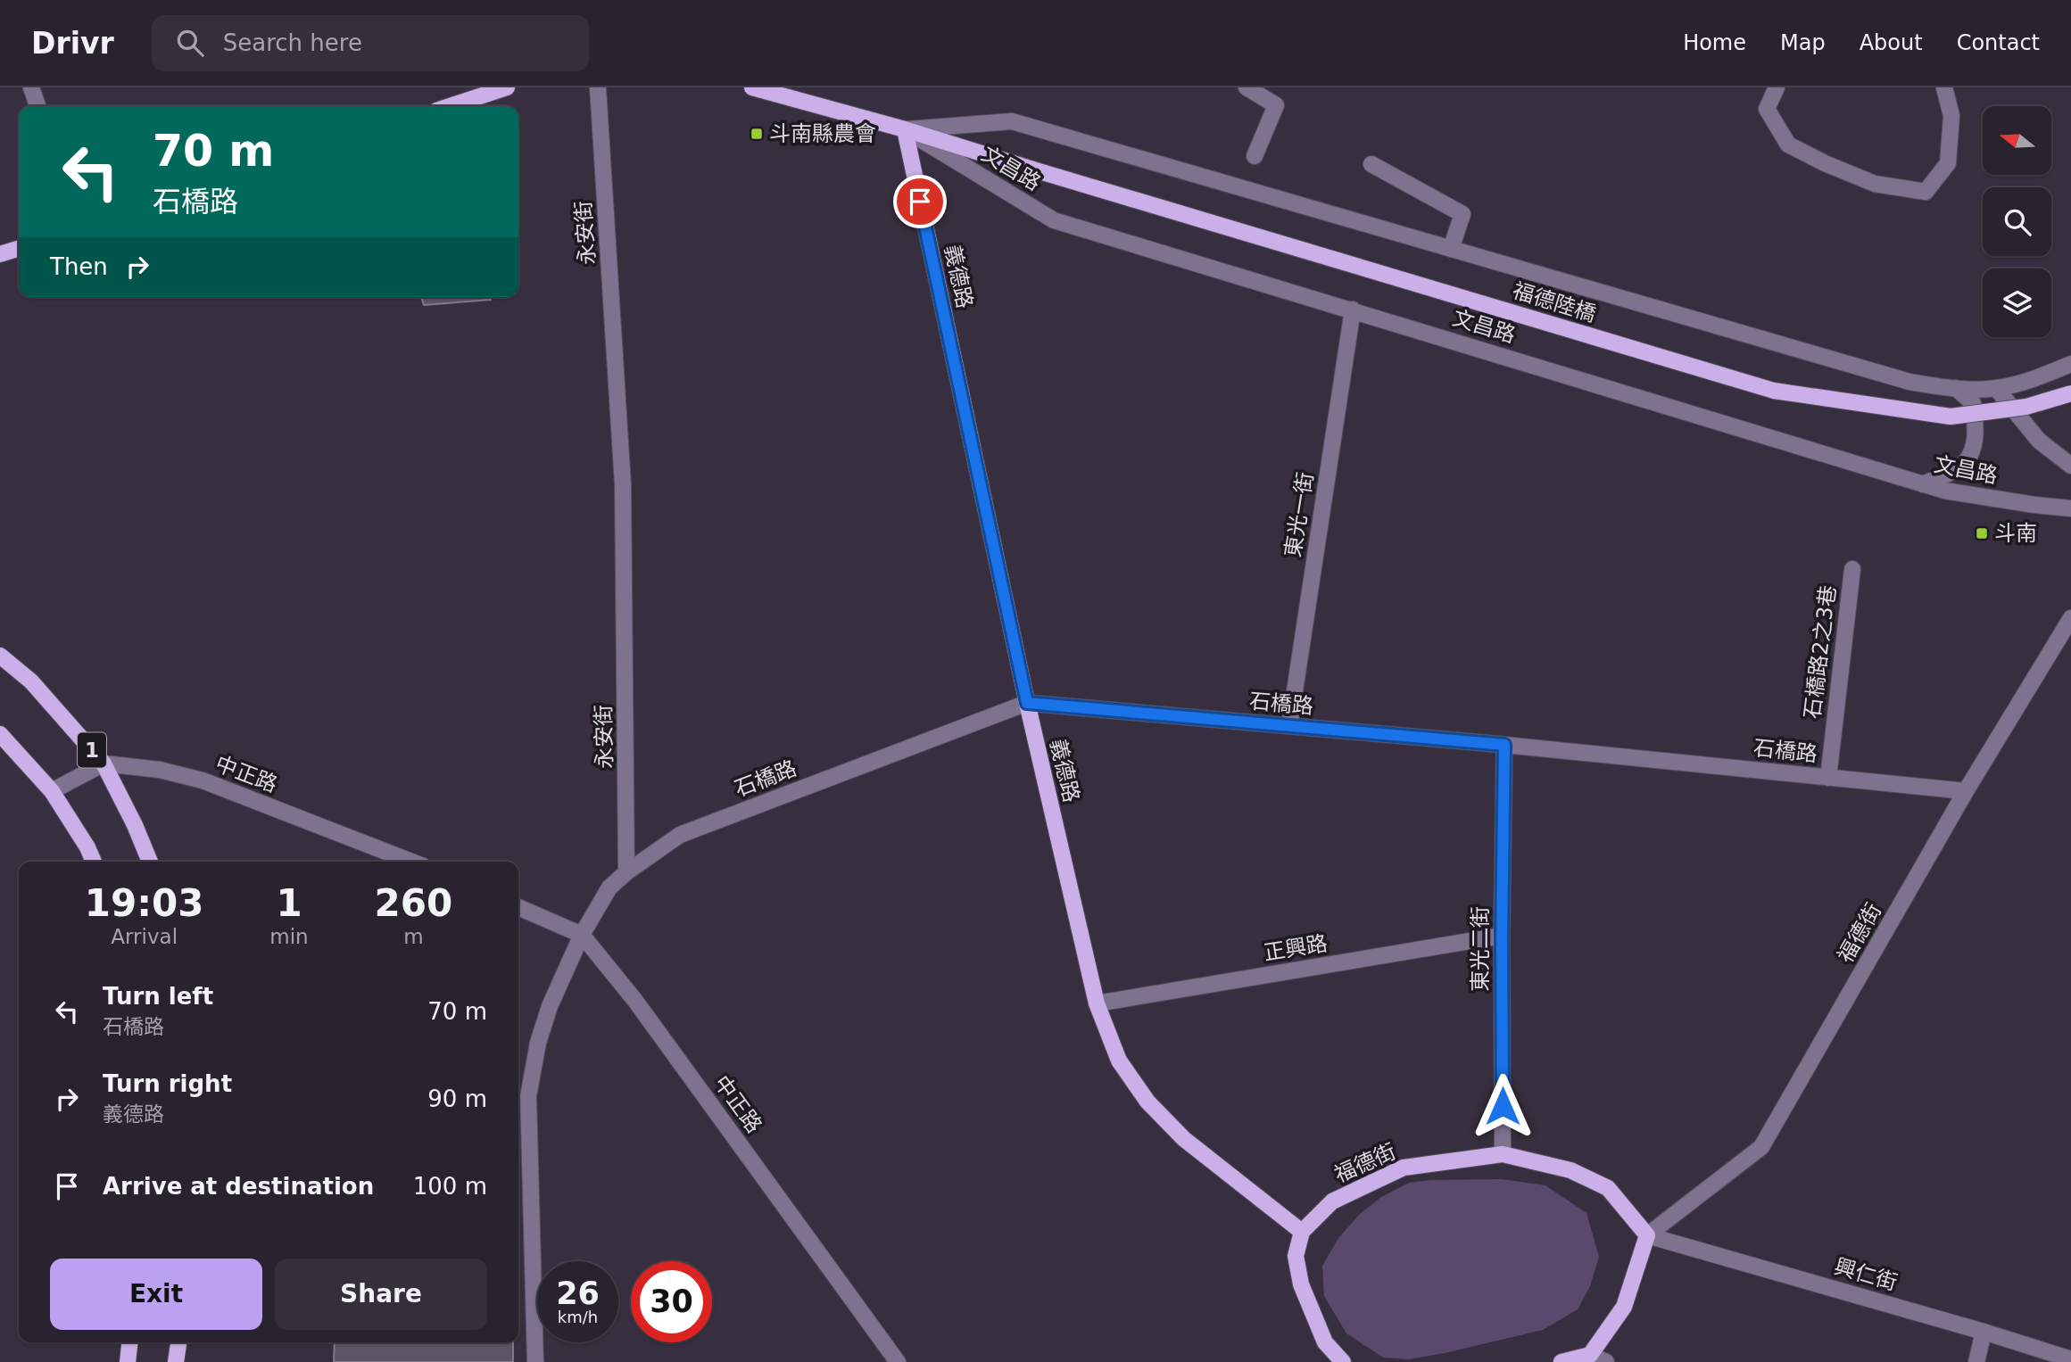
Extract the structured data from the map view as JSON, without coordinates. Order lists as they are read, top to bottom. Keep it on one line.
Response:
{"streets":{"main road":["文昌路","義德路","福德陸橋","1","福德街"],"street":["永安街","東光一街","石橋路2之3巷","石橋路","中正路","正興路","東光二街","興仁街"]},"crossings":[["文昌路","義德路"],["文昌路","福德陸橋"],["文昌路","東光一街"],["永安街","石橋路"],["義德路","石橋路"],["義德路","福德街"],["義德路","正興路"],["東光一街","石橋路"],["石橋路2之3巷","石橋路"],["石橋路","福德街"],["石橋路","東光二街"],["1","中正路"],["福德街","東光二街"],["福德街","興仁街"],["正興路","東光二街"]],"places":{"transit":["斗南縣農會","斗南"]},"north":"left","page":{"header":"Drivr","search":"Search here","nav":["Home","Map","About","Contact"],"turn":["70 m","石橋路"],"then":"Then","eta":["19:03","Arrival","1","min","260","m"],"list":[{"name":"Turn left","note":"石橋路","value":"70 m"},{"name":"Turn right","note":"義德路","value":"90 m"},{"name":"Arrive at destination","value":"100 m"}],"buttons":["Exit","Share"],"speed":"26 km/h","limit":"30"}}
